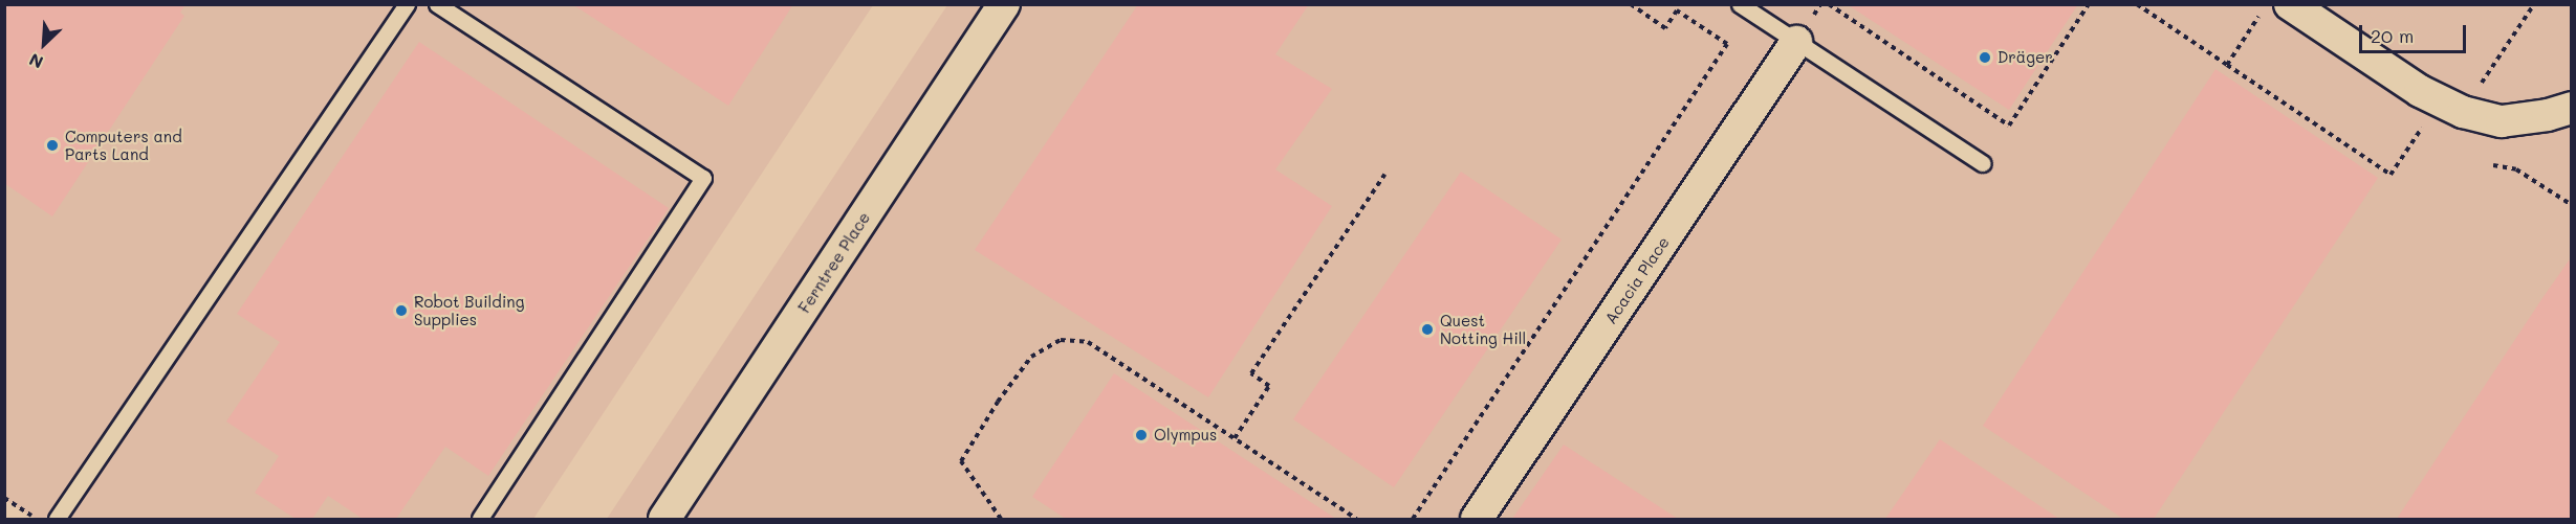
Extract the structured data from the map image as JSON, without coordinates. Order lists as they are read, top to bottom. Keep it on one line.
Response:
{"streets":{"street":["Ferntree Place","Acacia Place"]},"places":["Dräger","Computers and Parts Land","Robot Building Supplies","Quest Notting Hill","Olympus"],"scale_bar":"20 m","north":"bottom left"}
